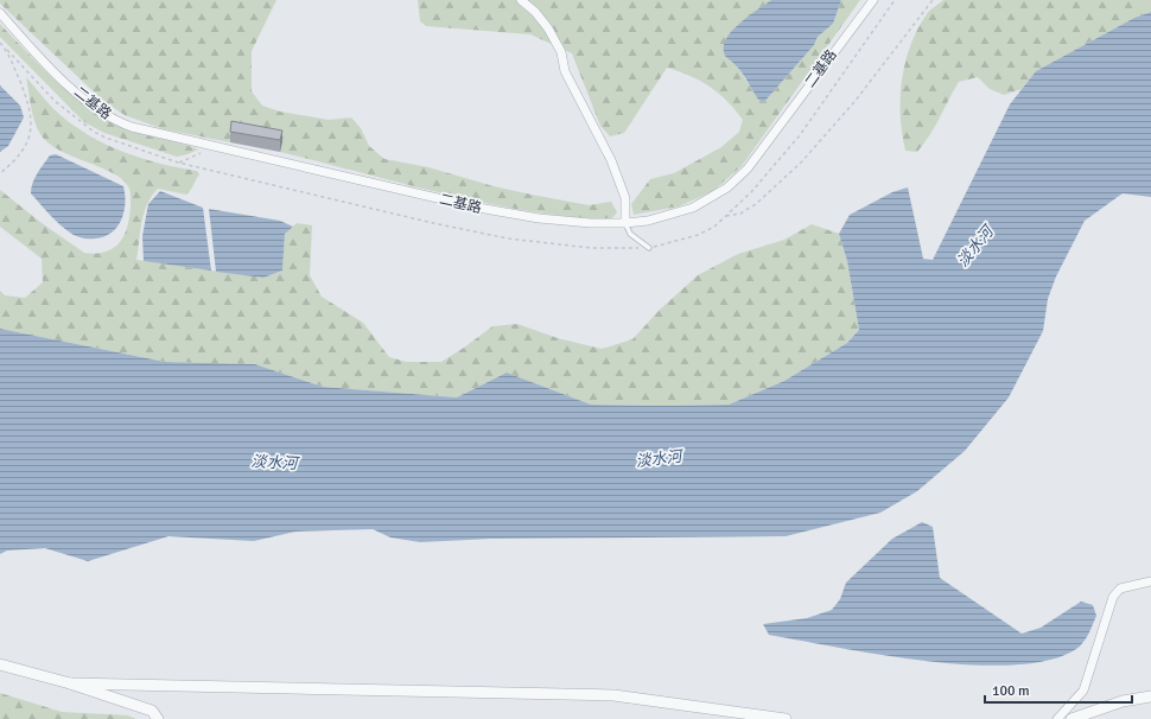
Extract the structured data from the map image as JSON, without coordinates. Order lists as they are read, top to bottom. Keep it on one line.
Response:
{"streets":{"street":["二基路"]},"water":["淡水河"],"scale_bar":"100 m"}
